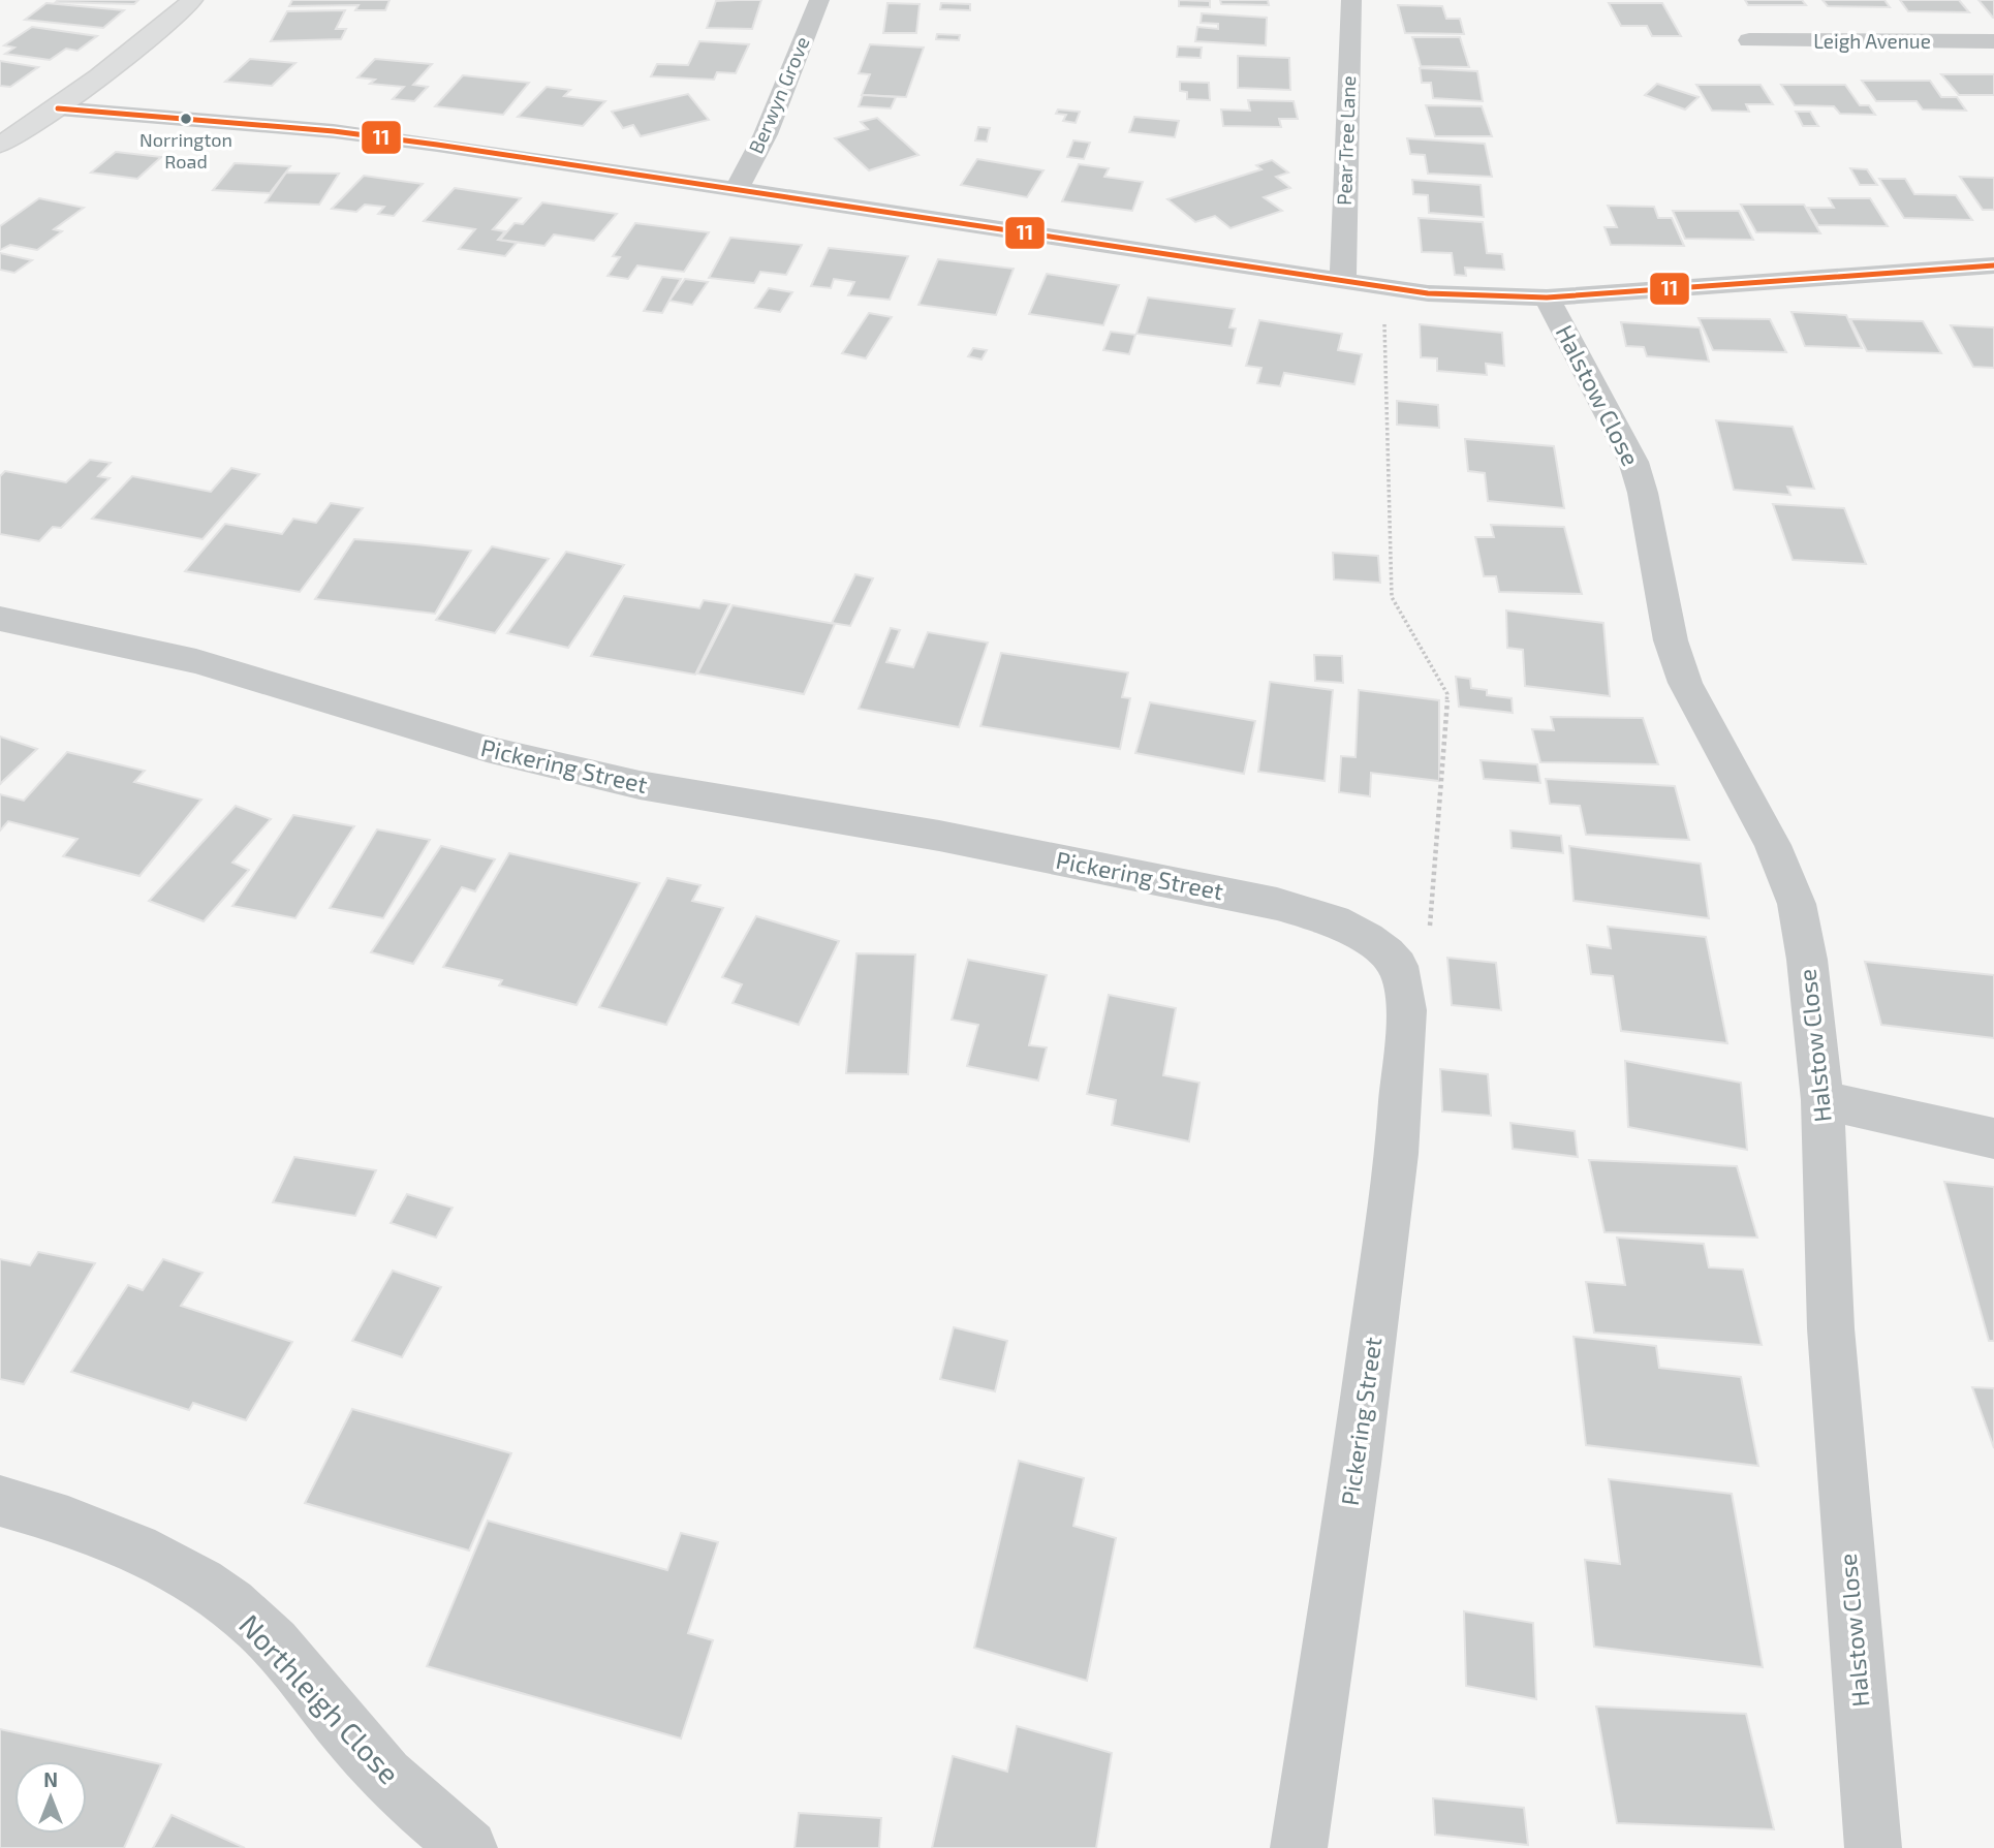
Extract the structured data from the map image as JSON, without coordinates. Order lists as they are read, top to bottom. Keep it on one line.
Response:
{"streets":{"street":["Leigh Avenue","Berwyn Grove","Pear Tree Lane","Halstow Close","Pickering Street","Northleigh Close"]},"places":["Norrington Road"],"lines":["transit line 11"],"north":"top"}
